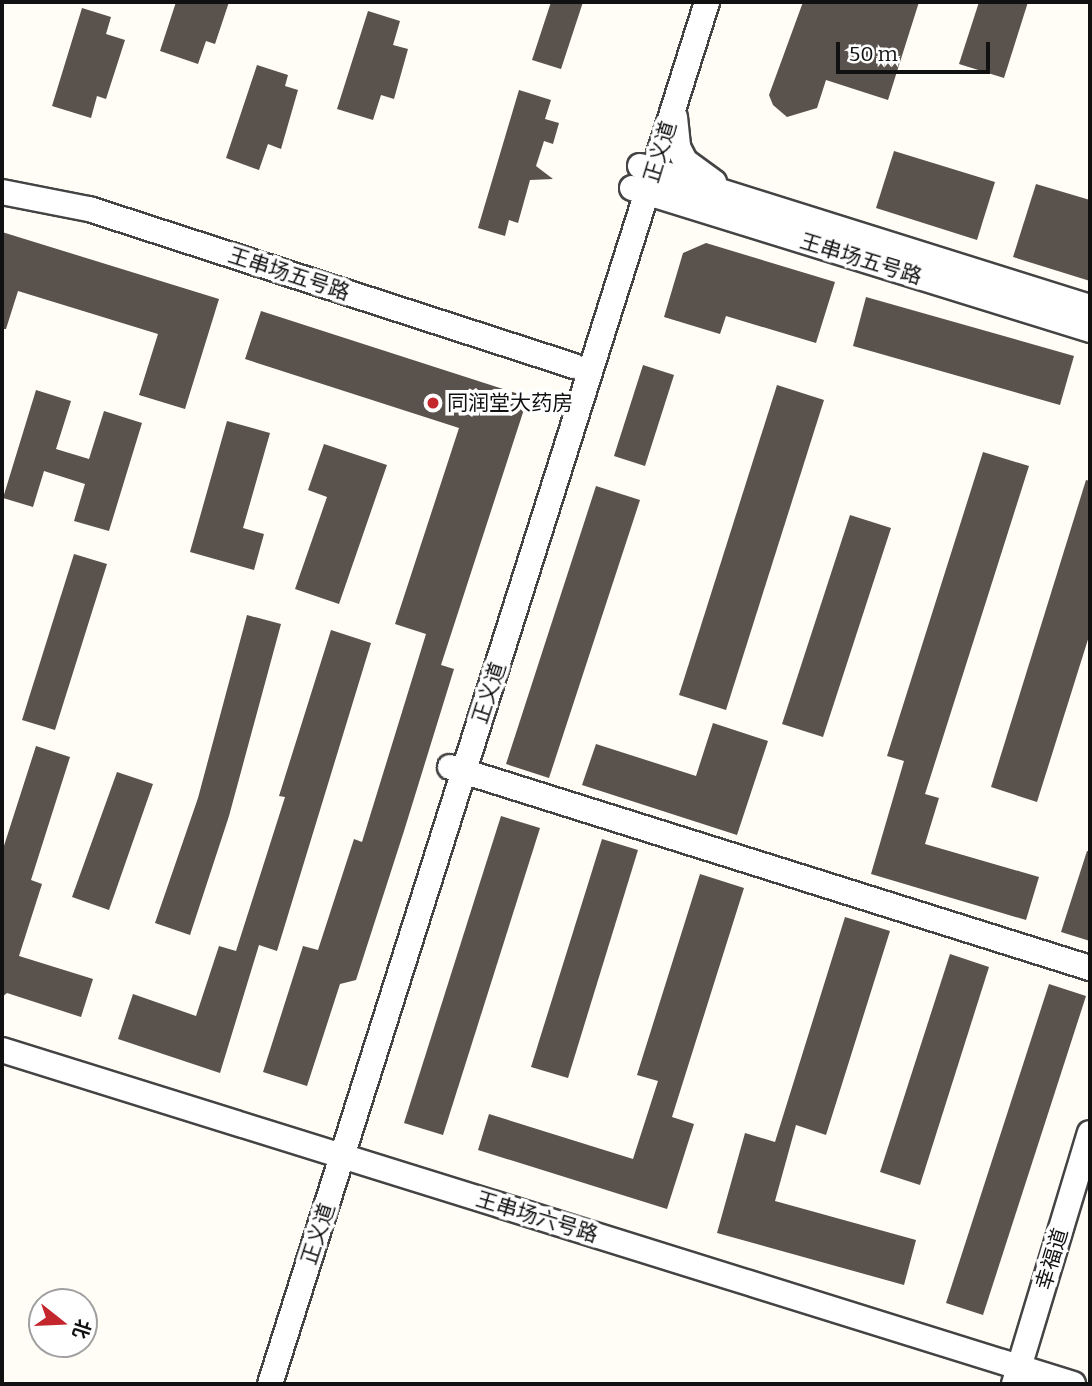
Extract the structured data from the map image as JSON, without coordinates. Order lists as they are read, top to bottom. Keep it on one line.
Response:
{"streets":{"street":["正义道","王串场五号路","王串场六号路","幸福道"]},"crossings":[["正义道","王串场五号路"],["正义道","王串场六号路"],["王串场六号路","幸福道"]],"places":["同润堂大药房"],"scale_bar":"50 m","north":"right"}
